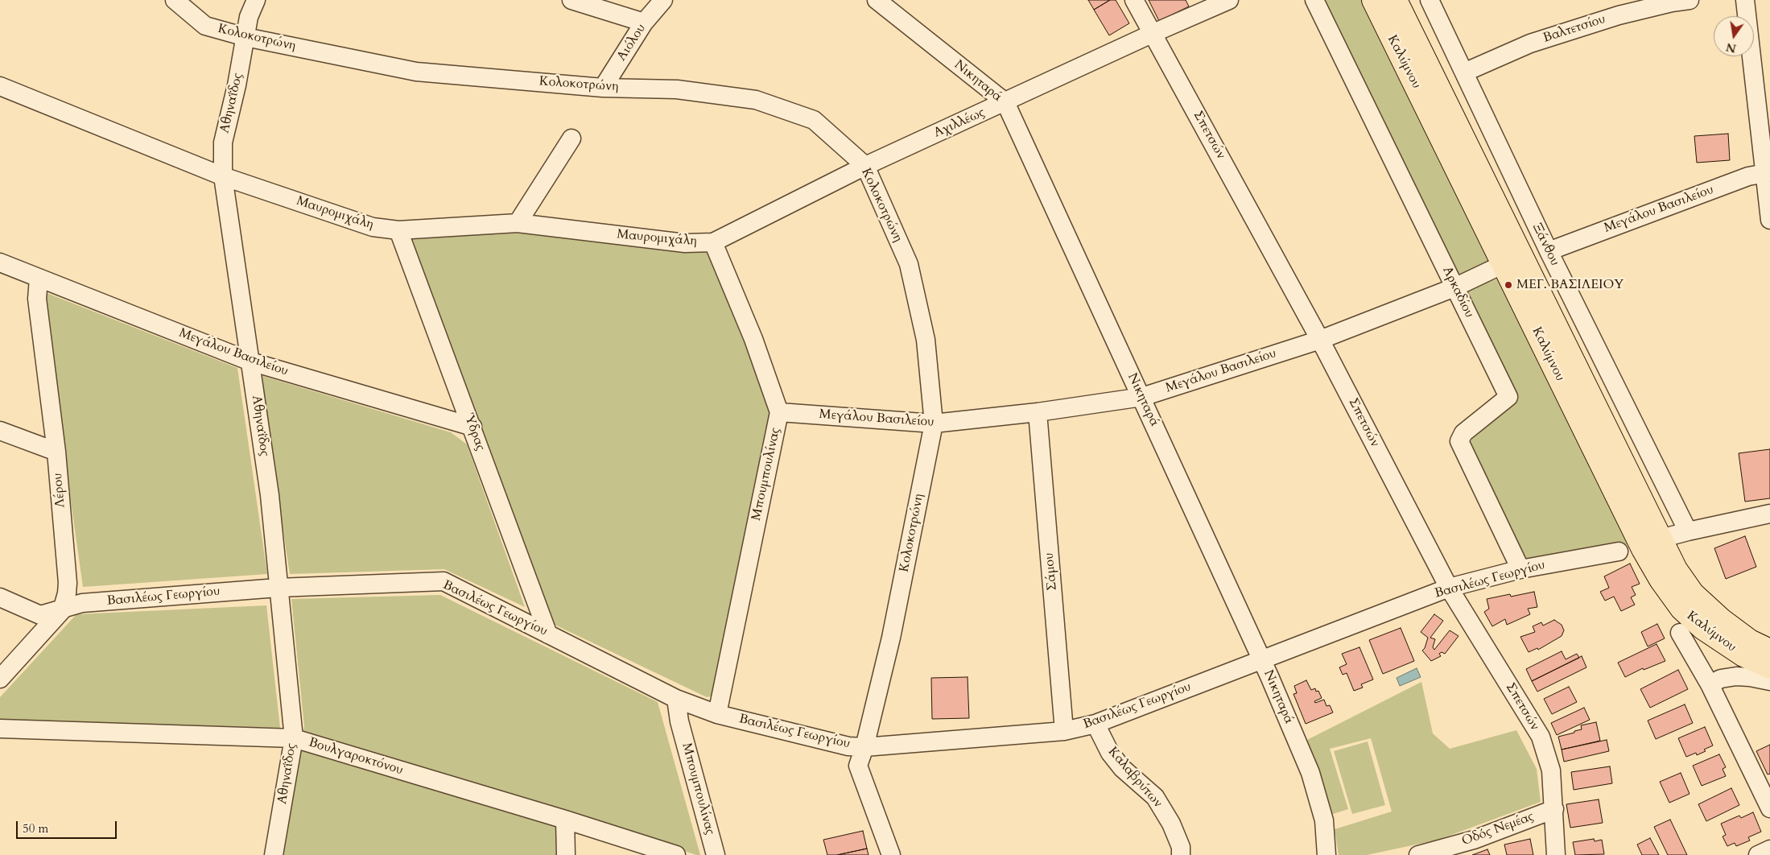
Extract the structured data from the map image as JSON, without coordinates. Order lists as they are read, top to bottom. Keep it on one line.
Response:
{"streets":{"main road":["Καλύμνου"],"street":["Βαλτετσίου","Κολοκοτρώνη","Αιόλου","Νικηταρά","Αθηναΐδος","Αχιλλέως","Σπετσών","Μεγάλου Βασιλείου","Μαυρομιχάλη","Ξάνθου","Αρκαδίου","Ύδρας","Μπουμπουλίνας","Λέρου","Σάμου","Βασιλέως Γεωργίου","Βουλγαροκτόνου","Καλαβρύτων","Οδóς Νεμέας"]},"crossings":[["Βαλτετσίου","Ξάνθου"],["Κολοκοτρώνη","Αιόλου"],["Κολοκοτρώνη","Αθηναΐδος"],["Κολοκοτρώνη","Αχιλλέως"],["Κολοκοτρώνη","Μεγάλου Βασιλείου"],["Κολοκοτρώνη","Βασιλέως Γεωργίου"],["Καλύμνου","Μεγάλου Βασιλείου"],["Νικηταρά","Αχιλλέως"],["Νικηταρά","Μεγάλου Βασιλείου"],["Νικηταρά","Βασιλέως Γεωργίου"],["Αθηναΐδος","Μεγάλου Βασιλείου"],["Αθηναΐδος","Μαυρομιχάλη"],["Αθηναΐδος","Βασιλέως Γεωργίου"],["Αθηναΐδος","Βουλγαροκτόνου"],["Αχιλλέως","Σπετσών"],["Αχιλλέως","Μαυρομιχάλη"],["Αχιλλέως","Μπουμπουλίνας"],["Σπετσών","Μεγάλου Βασιλείου"],["Σπετσών","Βασιλέως Γεωργίου"],["Σπετσών","Οδóς Νεμέας"],["Μεγάλου Βασιλείου","Ξάνθου"],["Μεγάλου Βασιλείου","Αρκαδίου"],["Μεγάλου Βασιλείου","Ύδρας"],["Μεγάλου Βασιλείου","Μπουμπουλίνας"],["Μεγάλου Βασιλείου","Λέρου"],["Μεγάλου Βασιλείου","Σάμου"],["Μαυρομιχάλη","Ύδρας"],["Μαυρομιχάλη","Μπουμπουλίνας"],["Αρκαδίου","Βασιλέως Γεωργίου"],["Ύδρας","Βασιλέως Γεωργίου"],["Μπουμπουλίνας","Βασιλέως Γεωργίου"],["Λέρου","Βασιλέως Γεωργίου"],["Σάμου","Βασιλέως Γεωργίου"],["Βασιλέως Γεωργίου","Καλαβρύτων"]],"places":["ΜΕΓ. ΒΑΣΙΛΕΙΟΥ"],"scale_bar":"50 m","north":"bottom"}
